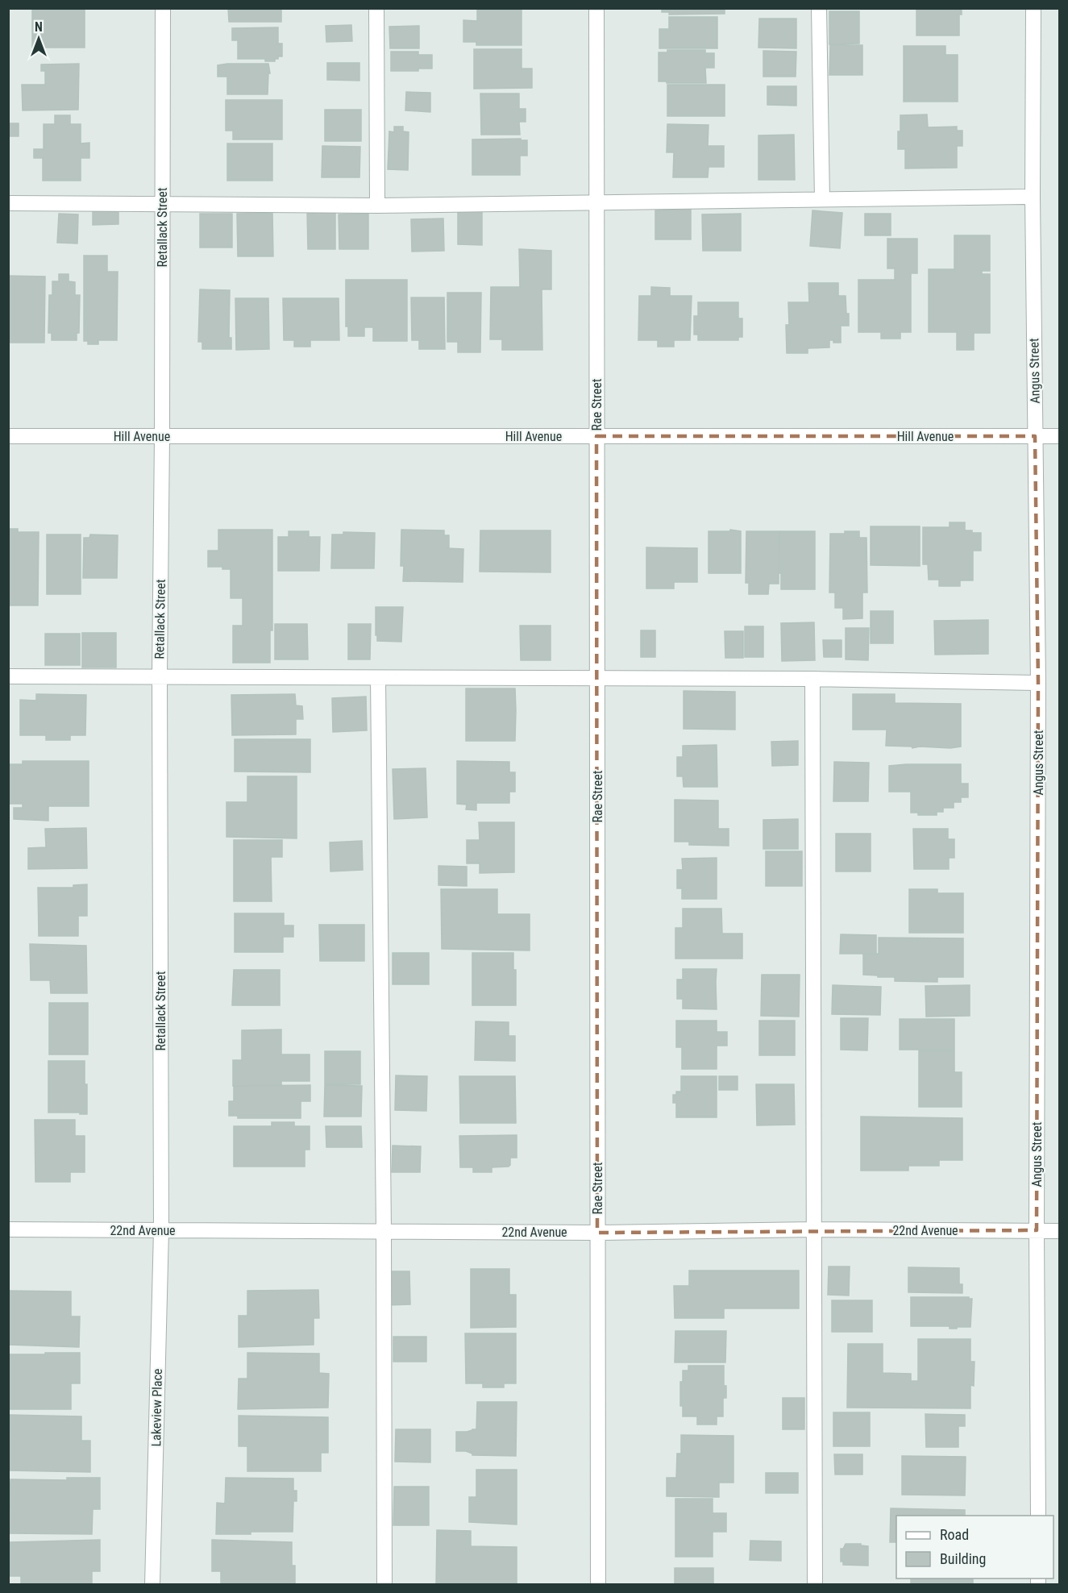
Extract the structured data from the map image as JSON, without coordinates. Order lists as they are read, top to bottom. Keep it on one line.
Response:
{"streets":{"street":["Retallack Street","Angus Street","Rae Street","Hill Avenue","22nd Avenue","Lakeview Place"]},"crossings":[["Retallack Street","Hill Avenue"],["Retallack Street","22nd Avenue"],["Retallack Street","Lakeview Place"],["Angus Street","Hill Avenue"],["Angus Street","22nd Avenue"],["Rae Street","Hill Avenue"],["Rae Street","22nd Avenue"],["22nd Avenue","Lakeview Place"]],"legend":["Road","Building"],"north":"top"}
